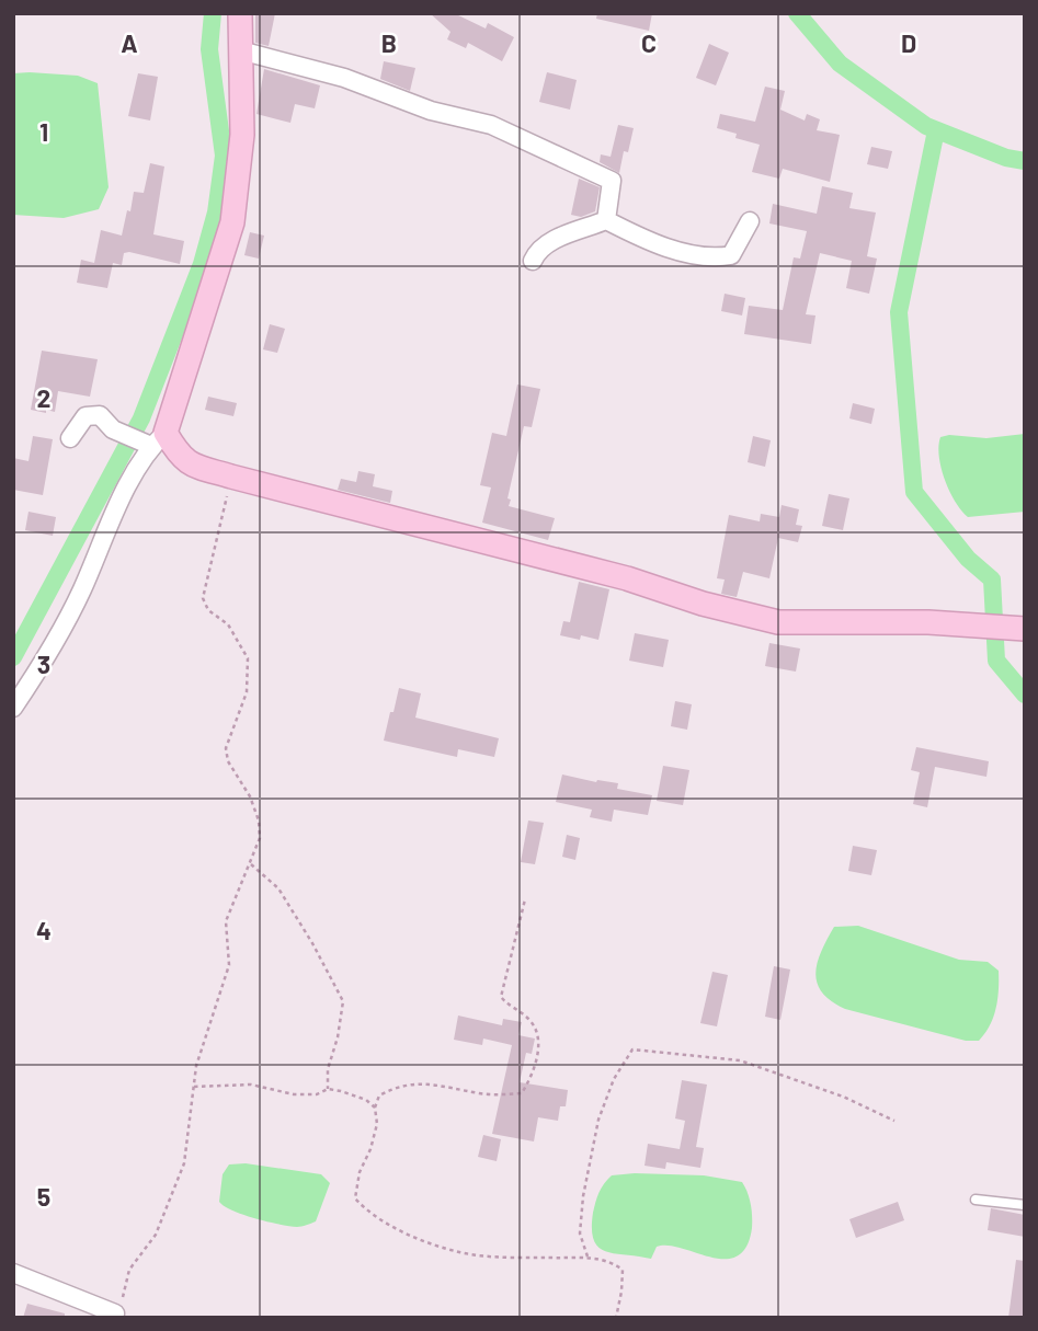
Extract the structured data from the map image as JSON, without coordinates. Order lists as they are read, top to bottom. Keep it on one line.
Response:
{"grid":{"columns":["A","B","C","D"],"rows":["1","2","3","4","5"]}}
